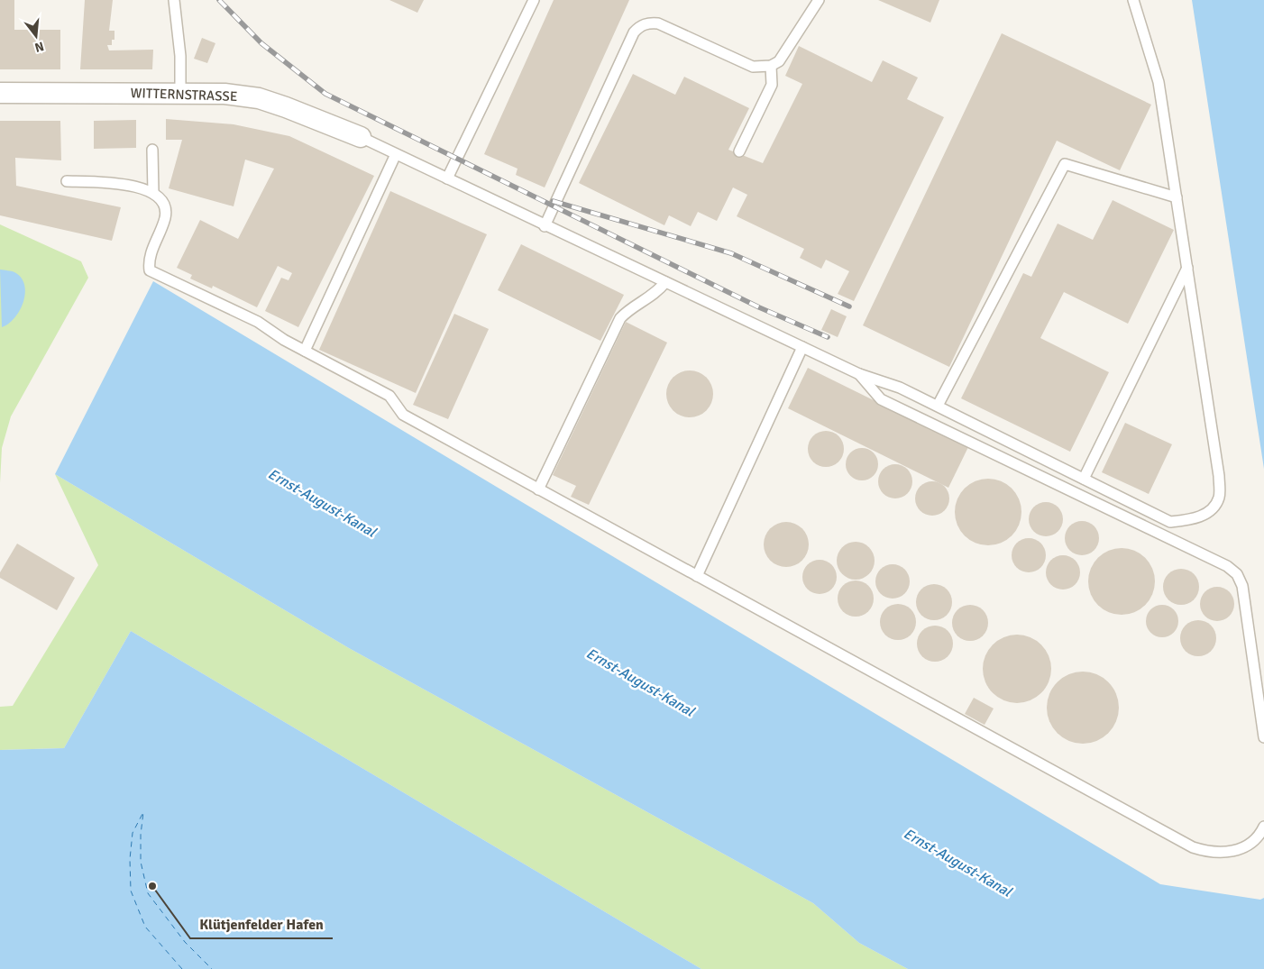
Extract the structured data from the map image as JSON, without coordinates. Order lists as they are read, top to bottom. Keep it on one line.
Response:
{"streets":{"street":["WITTERNSTRASSE"]},"water":["Ernst-August-Kanal"],"places":["Klütjenfelder Hafen"],"north":"bottom"}
